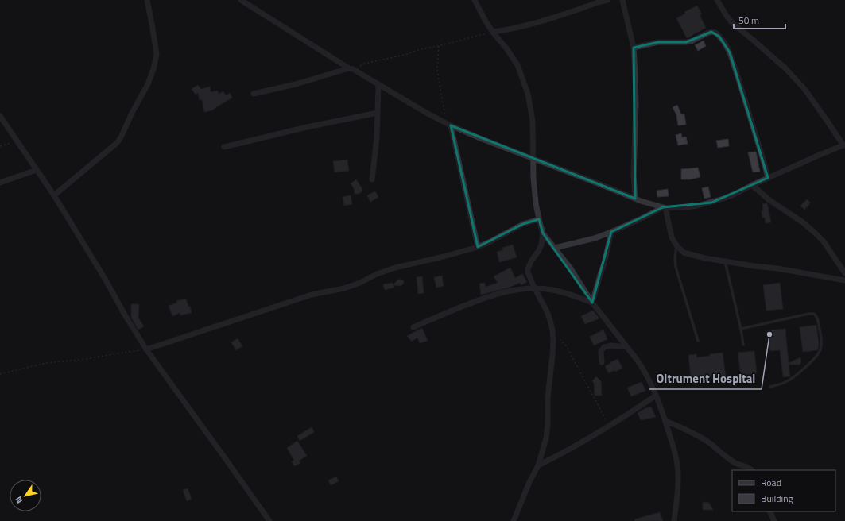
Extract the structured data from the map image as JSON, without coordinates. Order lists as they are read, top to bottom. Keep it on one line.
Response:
{"places":["Oltrument Hospital"],"legend":["Road","Building"],"scale_bar":"50 m","north":"bottom left"}
